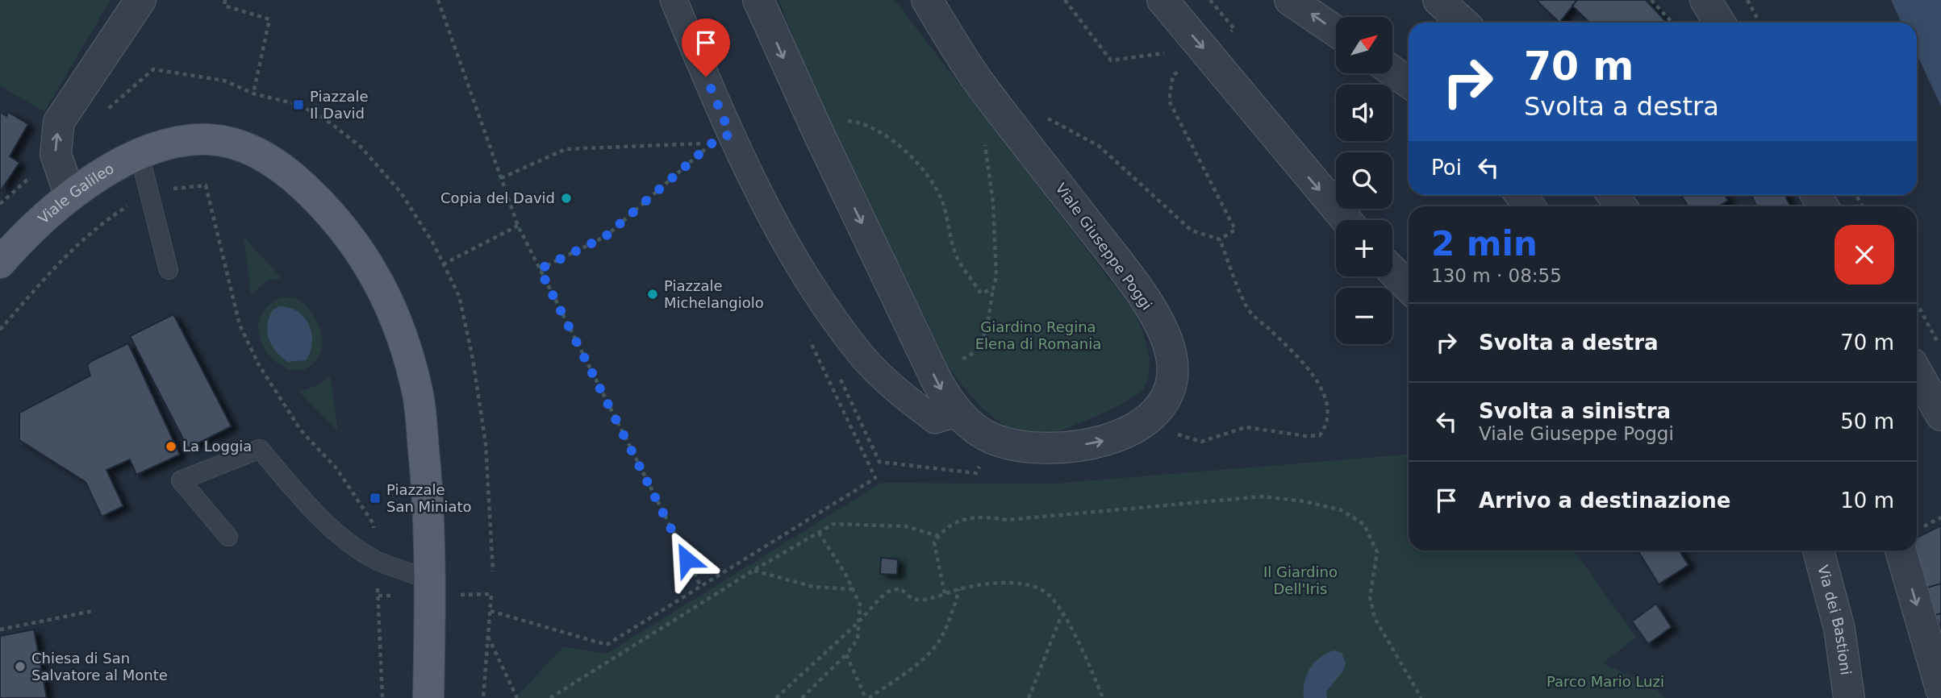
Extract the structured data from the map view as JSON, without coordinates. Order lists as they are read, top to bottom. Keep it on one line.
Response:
{"streets":{"main road":["Viale Galileo"],"street":["Viale Giuseppe Poggi","Via dei Bastioni"]},"parks":["Giardino Regina Elena di Romania","Il Giardino Dell'Iris","Parco Mario Luzi"],"places":{"transit":["Piazzale Il David","Piazzale San Miniato"],"other":["Copia del David","Piazzale Michelangiolo","La Loggia","Chiesa di San Salvatore al Monte"]},"north":"top right","page":{"map_buttons":["+","−"],"turn":["70 m","Svolta a destra"],"then":"Poi","heading":["2 min","130 m · 08:55"],"list":[{"name":"Svolta a destra","value":"70 m"},{"name":"Svolta a sinistra","note":"Viale Giuseppe Poggi","value":"50 m"},{"name":"Arrivo a destinazione","value":"10 m"}]}}
